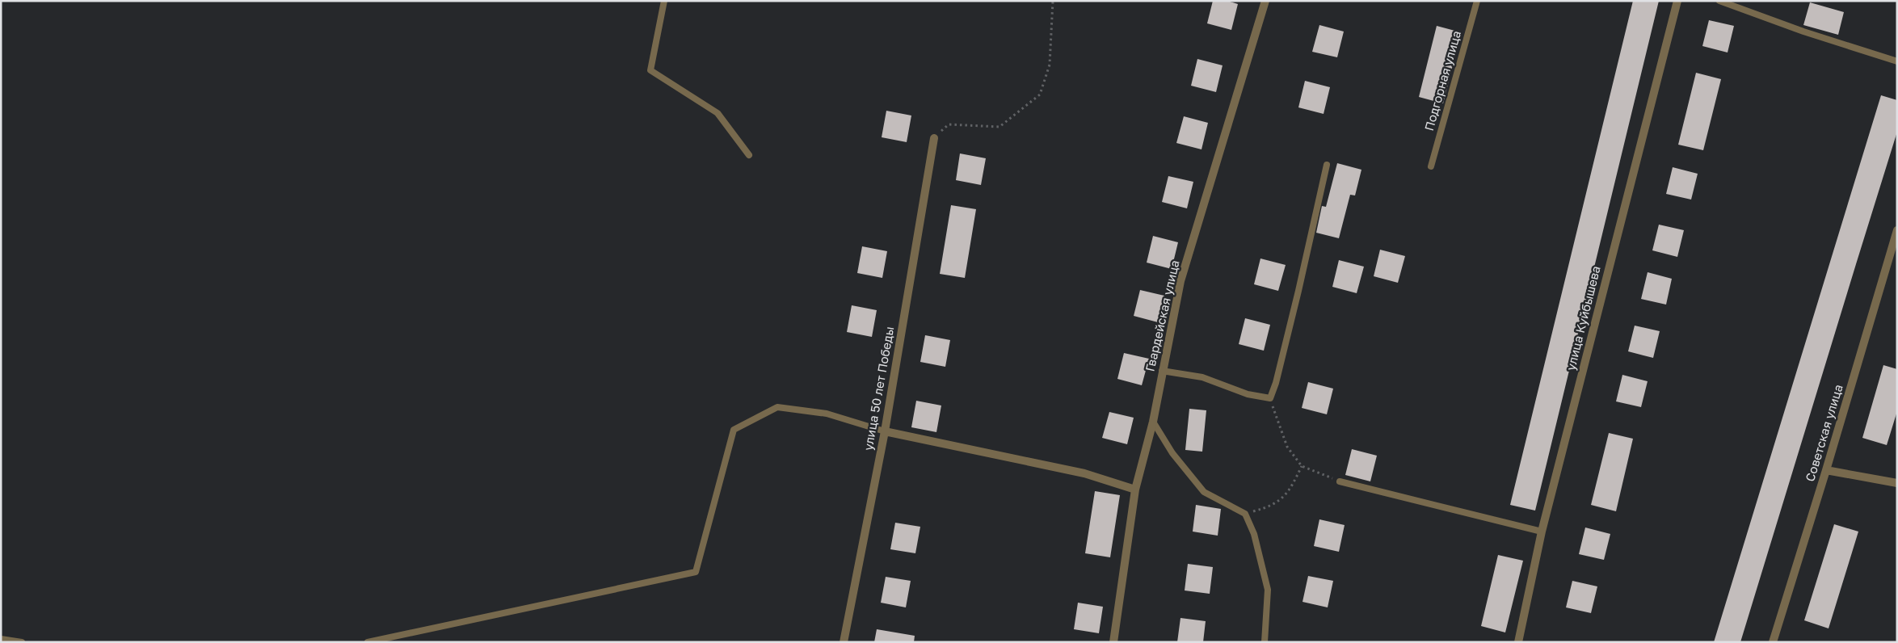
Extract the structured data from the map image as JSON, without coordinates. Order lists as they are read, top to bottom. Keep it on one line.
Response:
{"streets":{"street":["Гвардейская улица","улица Куйбышева","улица 50 лет Победы","Советская улица"],"lane":["Подгорная улица"]}}
